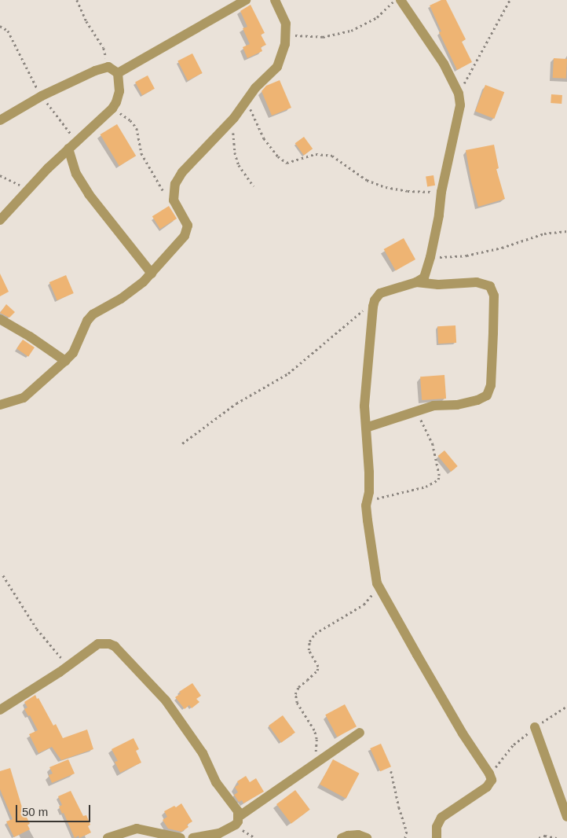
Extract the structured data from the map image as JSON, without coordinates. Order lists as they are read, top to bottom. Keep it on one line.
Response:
{"scale_bar":"50 m"}
